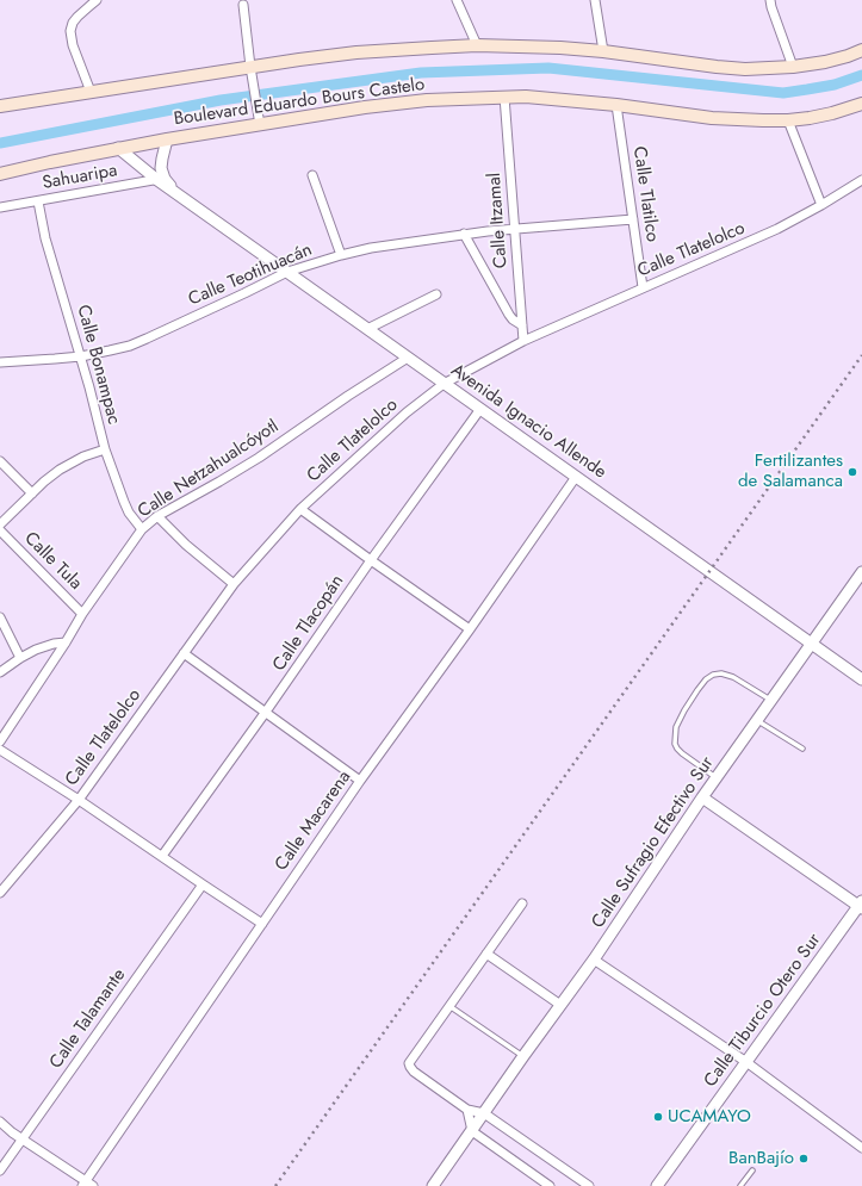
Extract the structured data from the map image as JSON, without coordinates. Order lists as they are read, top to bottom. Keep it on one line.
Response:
{"streets":{"main road":["Boulevard Eduardo Bours Castelo"],"street":["Sahuaripa","Calle Tlatilco","Calle Itzamal","Calle Tlatelolco","Calle Teotihuacán","Calle Bonampac","Avenida Ignacio Allende","Calle Netzahualcóyotl","Calle Tula","Calle Tlacopán","Calle Macarena","Calle Sufragio Efectivo Sur","Calle Tiburcio Otero Sur","Calle Talamante"]},"crossings":[["Boulevard Eduardo Bours Castelo","Calle Tlatilco"],["Boulevard Eduardo Bours Castelo","Calle Itzamal"],["Boulevard Eduardo Bours Castelo","Avenida Ignacio Allende"],["Sahuaripa","Calle Bonampac"],["Sahuaripa","Avenida Ignacio Allende"],["Calle Tlatilco","Calle Tlatelolco"],["Calle Tlatilco","Calle Teotihuacán"],["Calle Itzamal","Calle Tlatelolco"],["Calle Itzamal","Calle Teotihuacán"],["Calle Tlatelolco","Avenida Ignacio Allende"],["Calle Teotihuacán","Calle Bonampac"],["Calle Teotihuacán","Avenida Ignacio Allende"],["Calle Bonampac","Calle Netzahualcóyotl"],["Avenida Ignacio Allende","Calle Netzahualcóyotl"],["Avenida Ignacio Allende","Calle Tlacopán"],["Avenida Ignacio Allende","Calle Macarena"],["Avenida Ignacio Allende","Calle Sufragio Efectivo Sur"],["Calle Netzahualcóyotl","Calle Tula"]],"places":["Fertilizantes de Salamanca","UCAMAYO","BanBajío"]}
